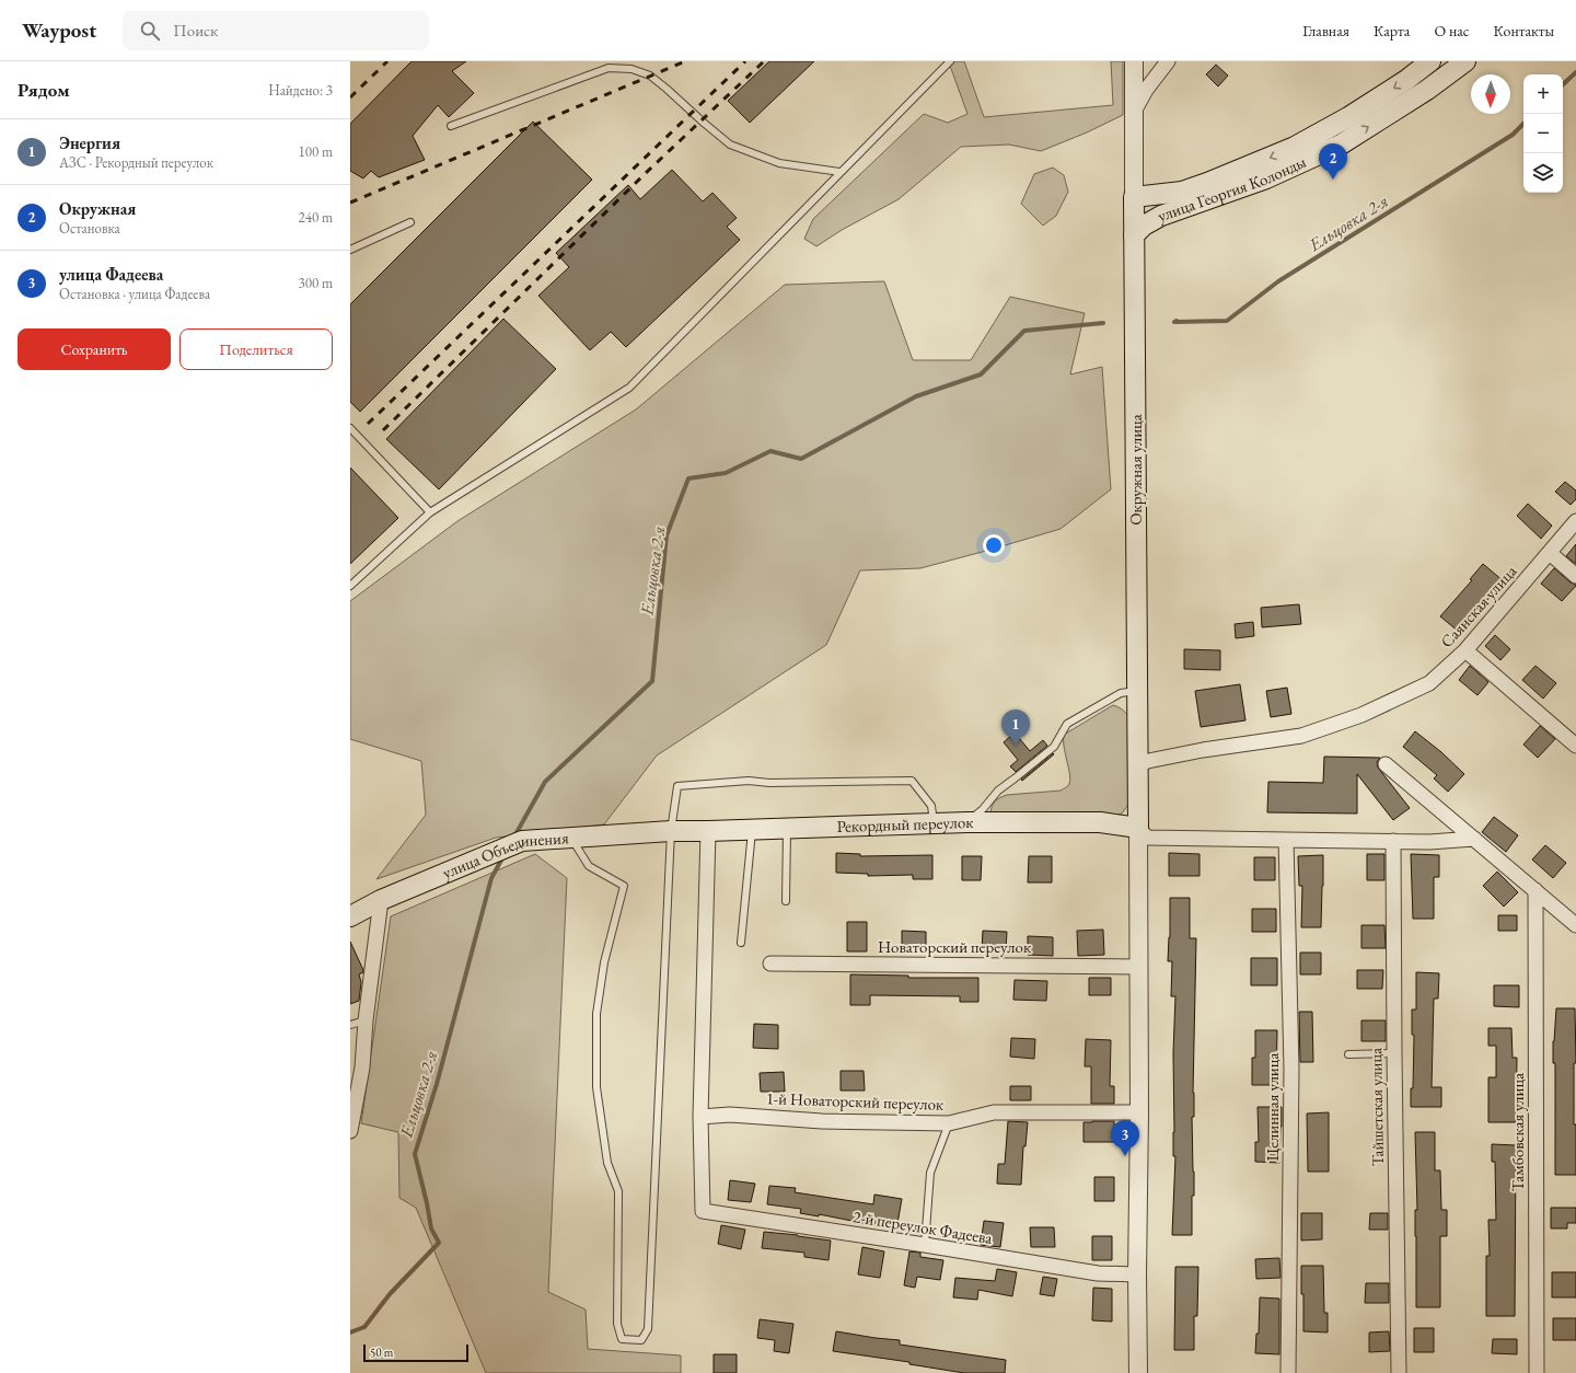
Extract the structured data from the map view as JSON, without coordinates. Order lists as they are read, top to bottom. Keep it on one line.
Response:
{"streets":{"main road":["улица Георгия Колонды","Окружная улица","Рекордный переулок","улица Объединения"],"street":["Саянская улица","Новаторский переулок","1-й Новаторский переулок","Целинная улица","Тайшетская улица","Тамбовская улица","2-й переулок Фадеева"]},"crossings":[["улица Георгия Колонды","Окружная улица"],["Окружная улица","Саянская улица"],["Окружная улица","Рекордный переулок"],["Рекордный переулок","улица Объединения"],["1-й Новаторский переулок","2-й переулок Фадеева"]],"water":["Ельцовка 2-я"],"scale_bar":"50 m","north":"bottom","page":{"header":"Waypost","search":"Поиск","nav":["Главная","Карта","О нас","Контакты"],"heading":["Рядом","Найдено: 3"],"map_buttons":["+","−"],"list":[{"mark":"1","name":"Энергия","note":"АЗС · Рекордный переулок","value":"100 m"},{"mark":"2","name":"Окружная","note":"Остановка","value":"240 m"},{"mark":"3","name":"улица Фадеева","note":"Остановка · улица Фадеева","value":"300 m"}],"pins":["2","1","3"],"buttons":["Сохранить","Поделиться"],"scale":"50 m"}}
